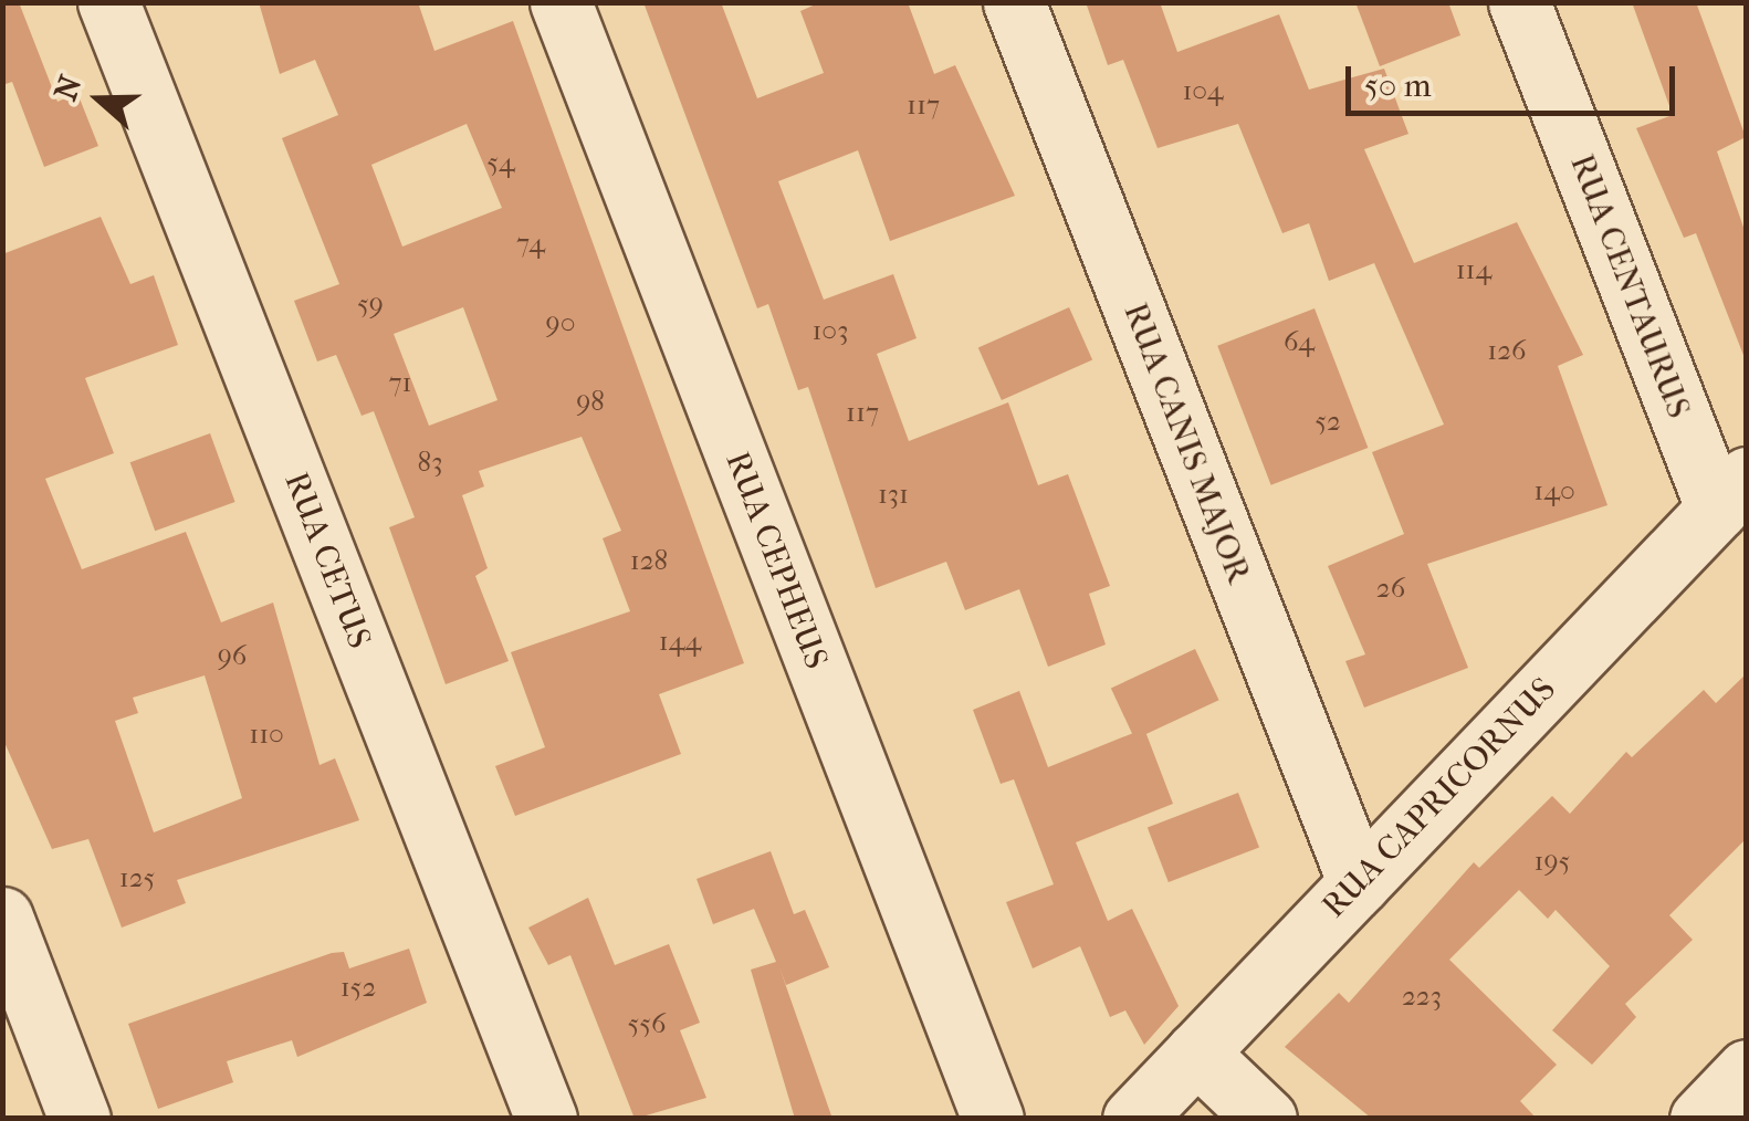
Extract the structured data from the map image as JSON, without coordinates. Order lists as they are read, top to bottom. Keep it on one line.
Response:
{"streets":{"street":["RUA CENTAURUS","RUA CANIS MAJOR","RUA CETUS","RUA CEPHEUS","RUA CAPRICORNUS"]},"crossings":[["RUA CENTAURUS","RUA CAPRICORNUS"],["RUA CANIS MAJOR","RUA CAPRICORNUS"]],"house_numbers":["104","117","54","74","114","59","90","103","64","126","71","98","117","52","83","140","131","128","26","144","96","110","195","125","152","223","556"],"scale_bar":"50 m","north":"left"}
